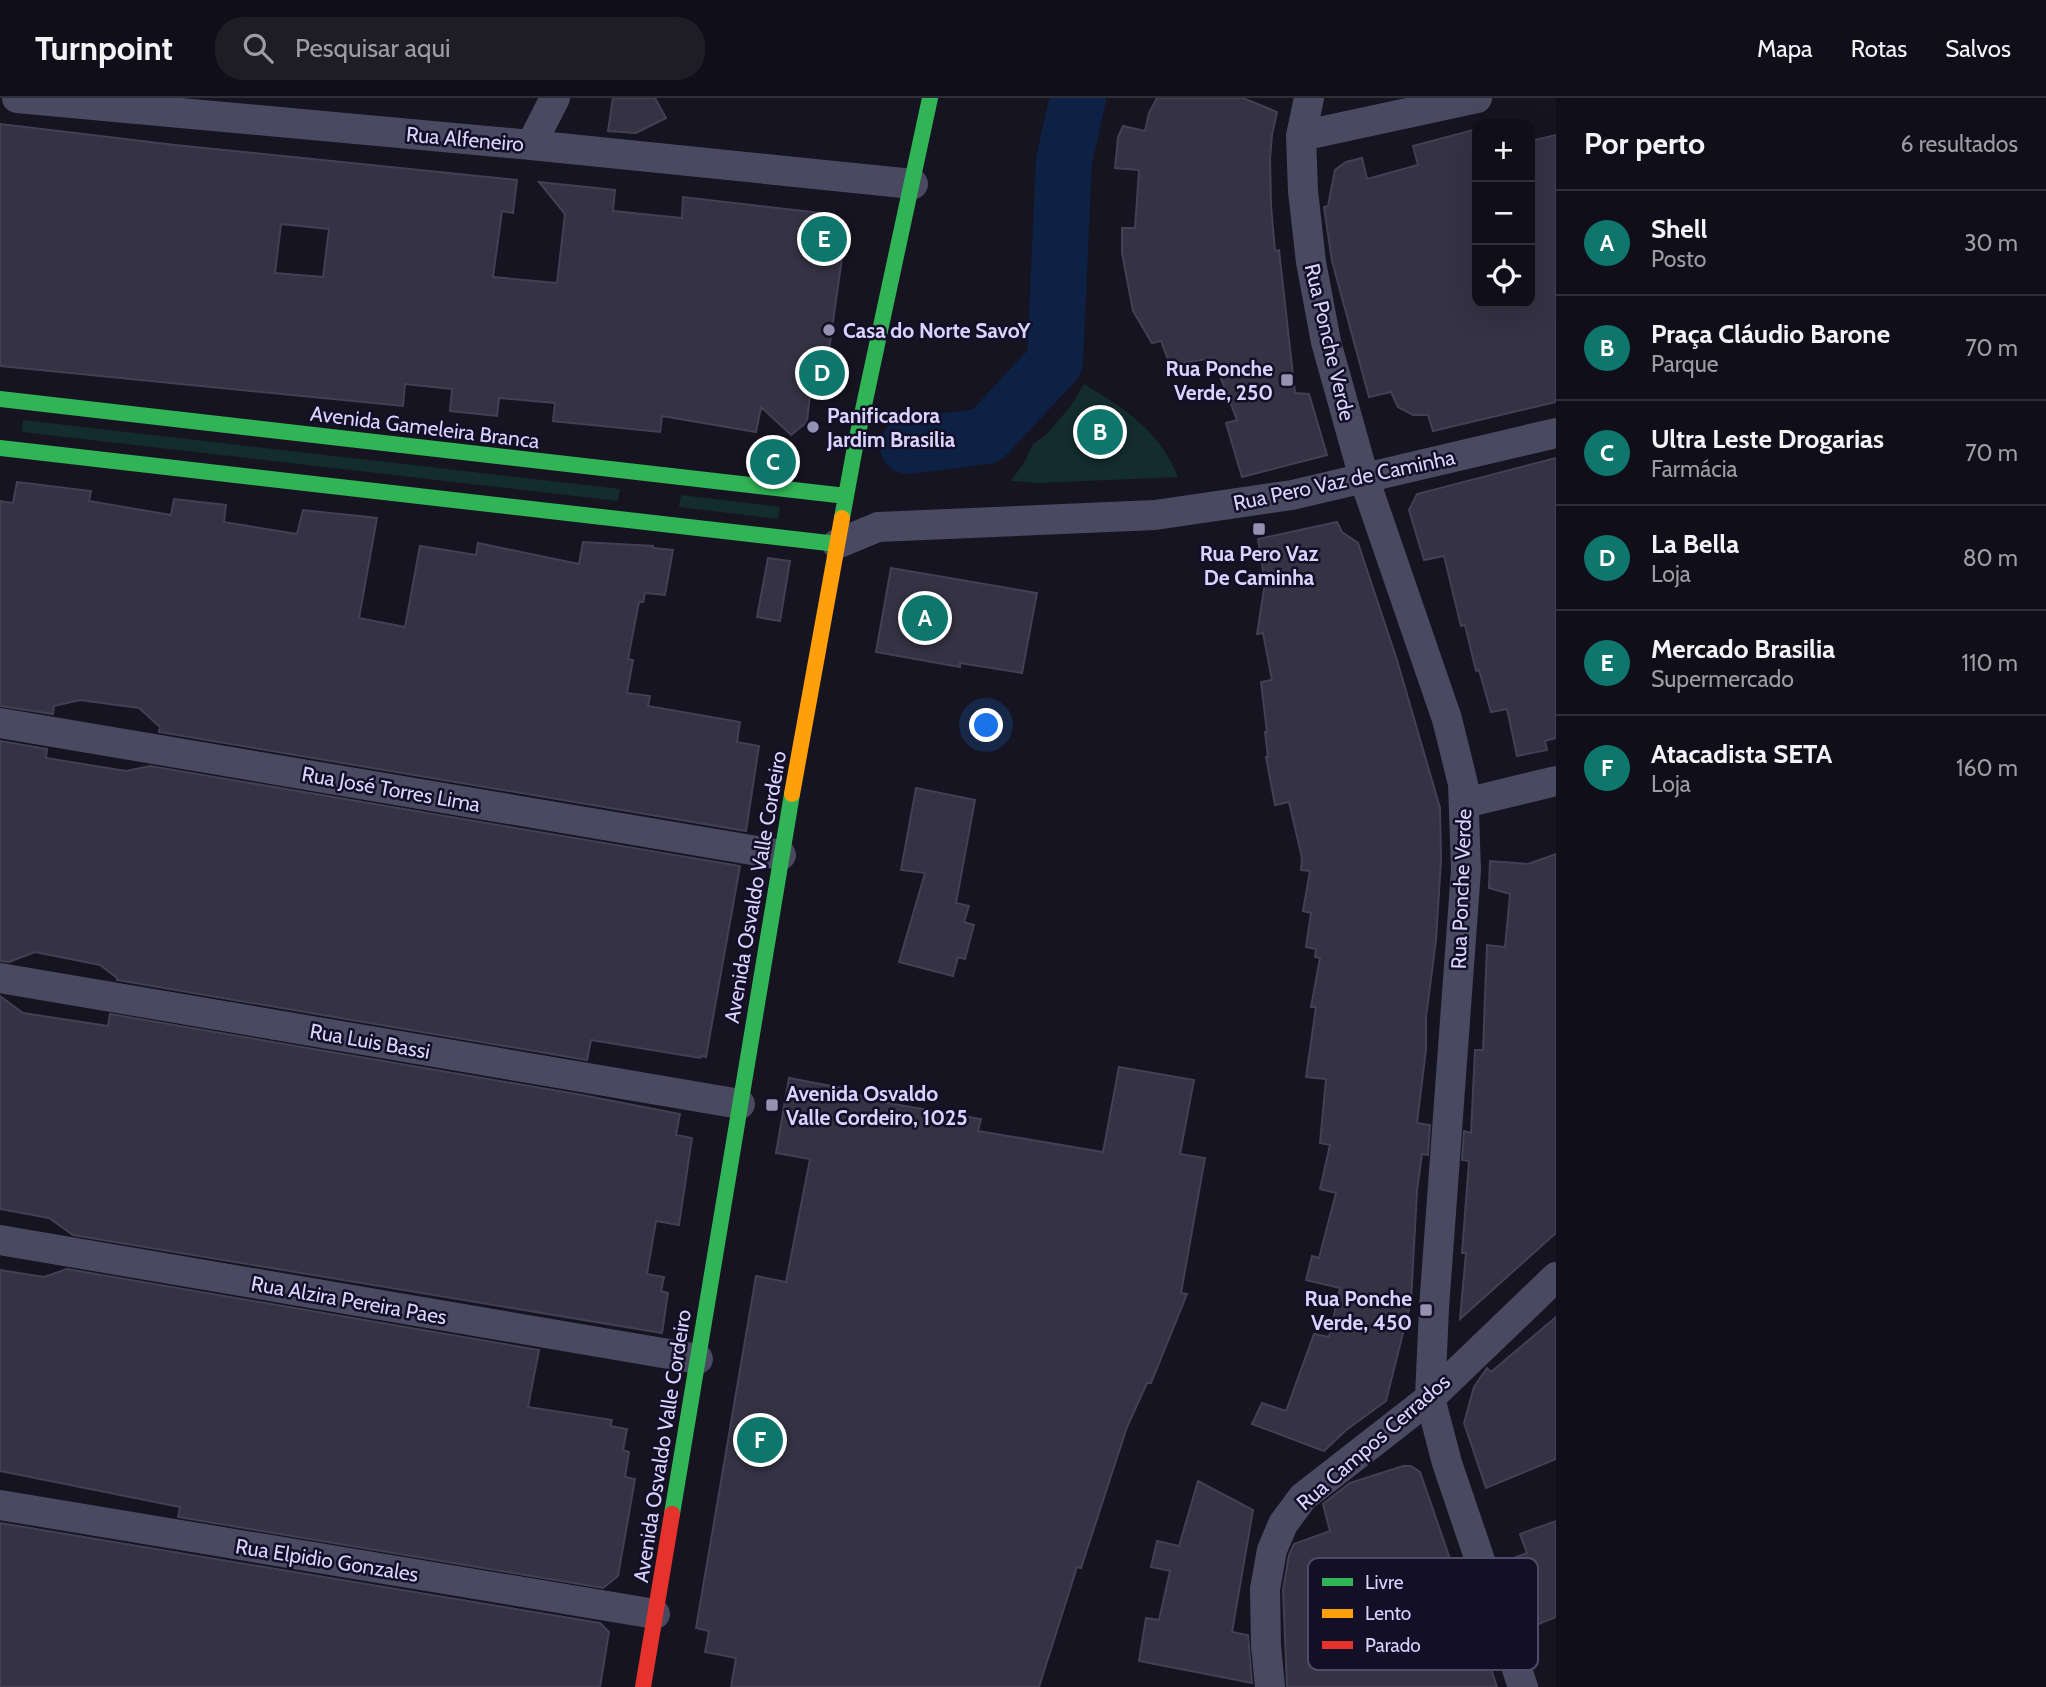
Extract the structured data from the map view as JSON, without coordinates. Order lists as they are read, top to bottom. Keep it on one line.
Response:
{"streets":{"main road":["Avenida Gameleira Branca","Avenida Osvaldo Valle Cordeiro"],"street":["Rua Alfeneiro","Rua Ponche Verde","Rua Pero Vaz de Caminha","Rua José Torres Lima","Rua Luis Bassi","Rua Alzira Pereira Paes","Rua Campos Cerrados","Rua Elpidio Gonzales"]},"crossings":[["Rua Alfeneiro","Avenida Osvaldo Valle Cordeiro"],["Rua Ponche Verde","Rua Pero Vaz de Caminha"],["Rua Ponche Verde","Rua Campos Cerrados"],["Avenida Gameleira Branca","Avenida Osvaldo Valle Cordeiro"],["Rua Pero Vaz de Caminha","Avenida Osvaldo Valle Cordeiro"],["Rua José Torres Lima","Avenida Osvaldo Valle Cordeiro"],["Avenida Osvaldo Valle Cordeiro","Rua Luis Bassi"],["Avenida Osvaldo Valle Cordeiro","Rua Alzira Pereira Paes"],["Avenida Osvaldo Valle Cordeiro","Rua Elpidio Gonzales"]],"places":{"other":["Casa do Norte SavoY","Panificadora Jardim Brasilia"],"transit":["Rua Ponche Verde, 250","Rua Pero Vaz De Caminha","Avenida Osvaldo Valle Cordeiro, 1025","Rua Ponche Verde, 450"]},"legend":["Livre","Lento","Parado"],"page":{"header":"Turnpoint","search":"Pesquisar aqui","nav":["Mapa","Rotas","Salvos"],"heading":["Por perto","6 resultados"],"map_buttons":["+","−"],"list":[{"mark":"A","name":"Shell","note":"Posto","value":"30 m"},{"mark":"B","name":"Praça Cláudio Barone","note":"Parque","value":"70 m"},{"mark":"C","name":"Ultra Leste Drogarias","note":"Farmácia","value":"70 m"},{"mark":"D","name":"La Bella","note":"Loja","value":"80 m"},{"mark":"E","name":"Mercado Brasilia","note":"Supermercado","value":"110 m"},{"mark":"F","name":"Atacadista SETA","note":"Loja","value":"160 m"}],"pins":["E","D","B","C","A","F"]}}
